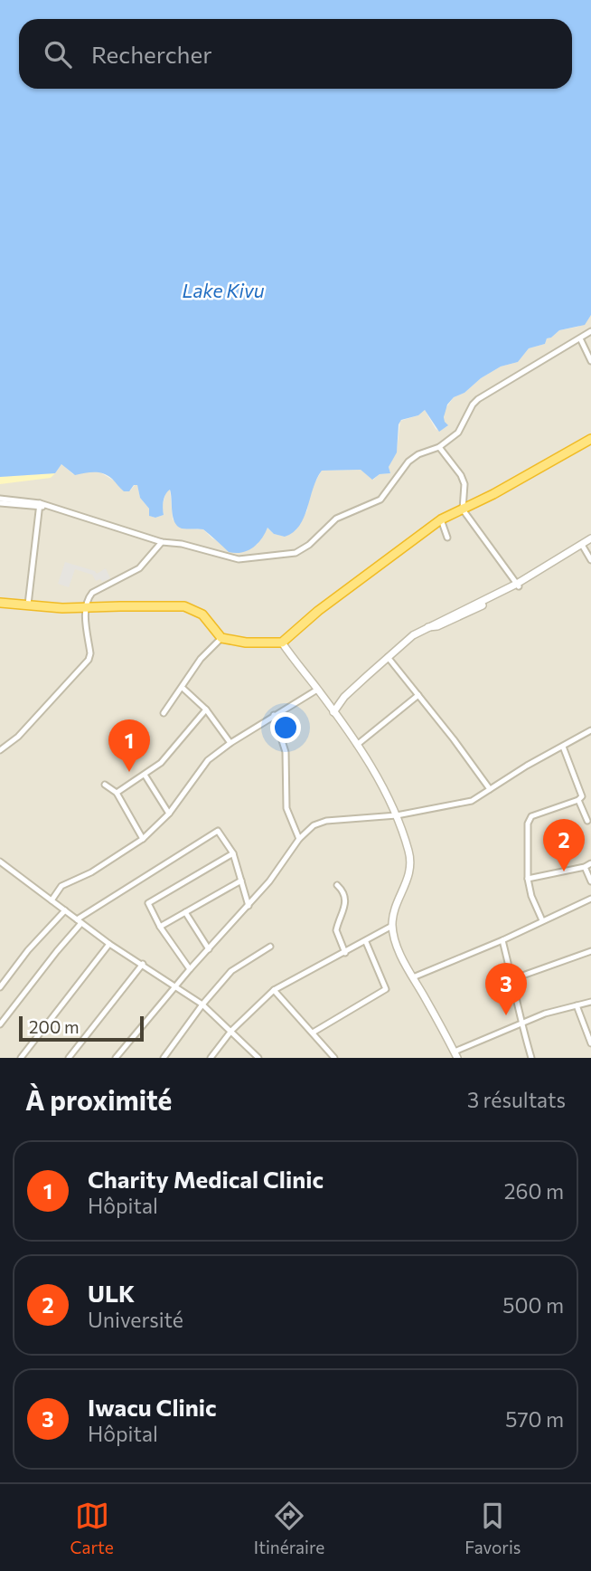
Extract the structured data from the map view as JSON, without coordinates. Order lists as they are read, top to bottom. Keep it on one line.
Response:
{"water":["Lake Kivu"],"scale_bar":"200 m","page":{"search":"Rechercher","pins":["1","2","3"],"scale":"200 m","heading":["À proximité","3 résultats"],"list":[{"mark":"1","name":"Charity Medical Clinic","note":"Hôpital","value":"260 m"},{"mark":"2","name":"ULK","note":"Université","value":"500 m"},{"mark":"3","name":"Iwacu Clinic","note":"Hôpital","value":"570 m"}],"nav":["Carte","Itinéraire","Favoris"]}}
